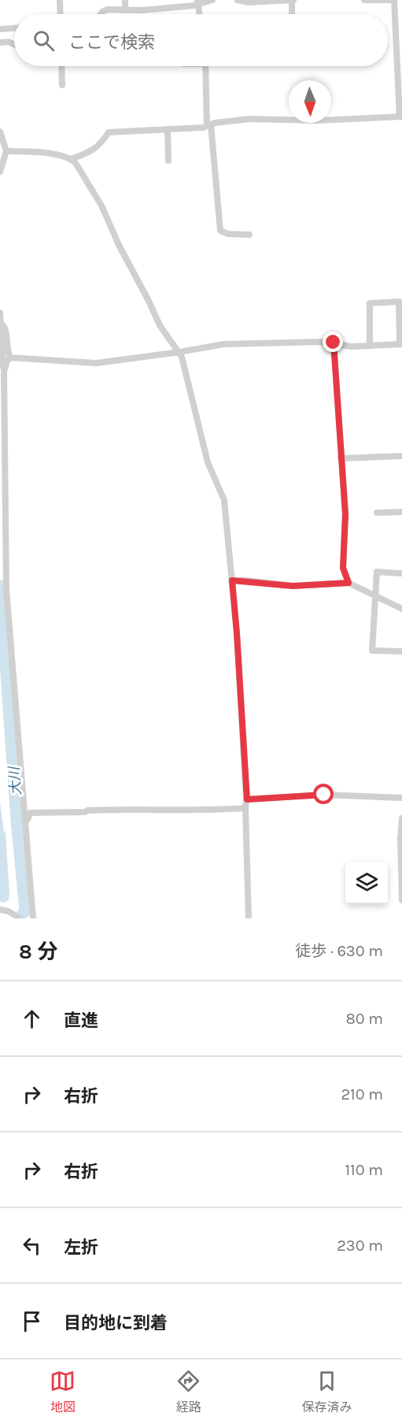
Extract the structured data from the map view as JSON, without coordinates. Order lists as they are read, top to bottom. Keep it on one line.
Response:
{"water":["大川"],"north":"bottom","page":{"search":"ここで検索","heading":["8 分","徒歩 · 630 m"],"list":[["直進","80 m"],["右折","210 m"],["右折","110 m"],["左折","230 m"],"目的地に到着"],"nav":["地図","経路","保存済み"]}}
